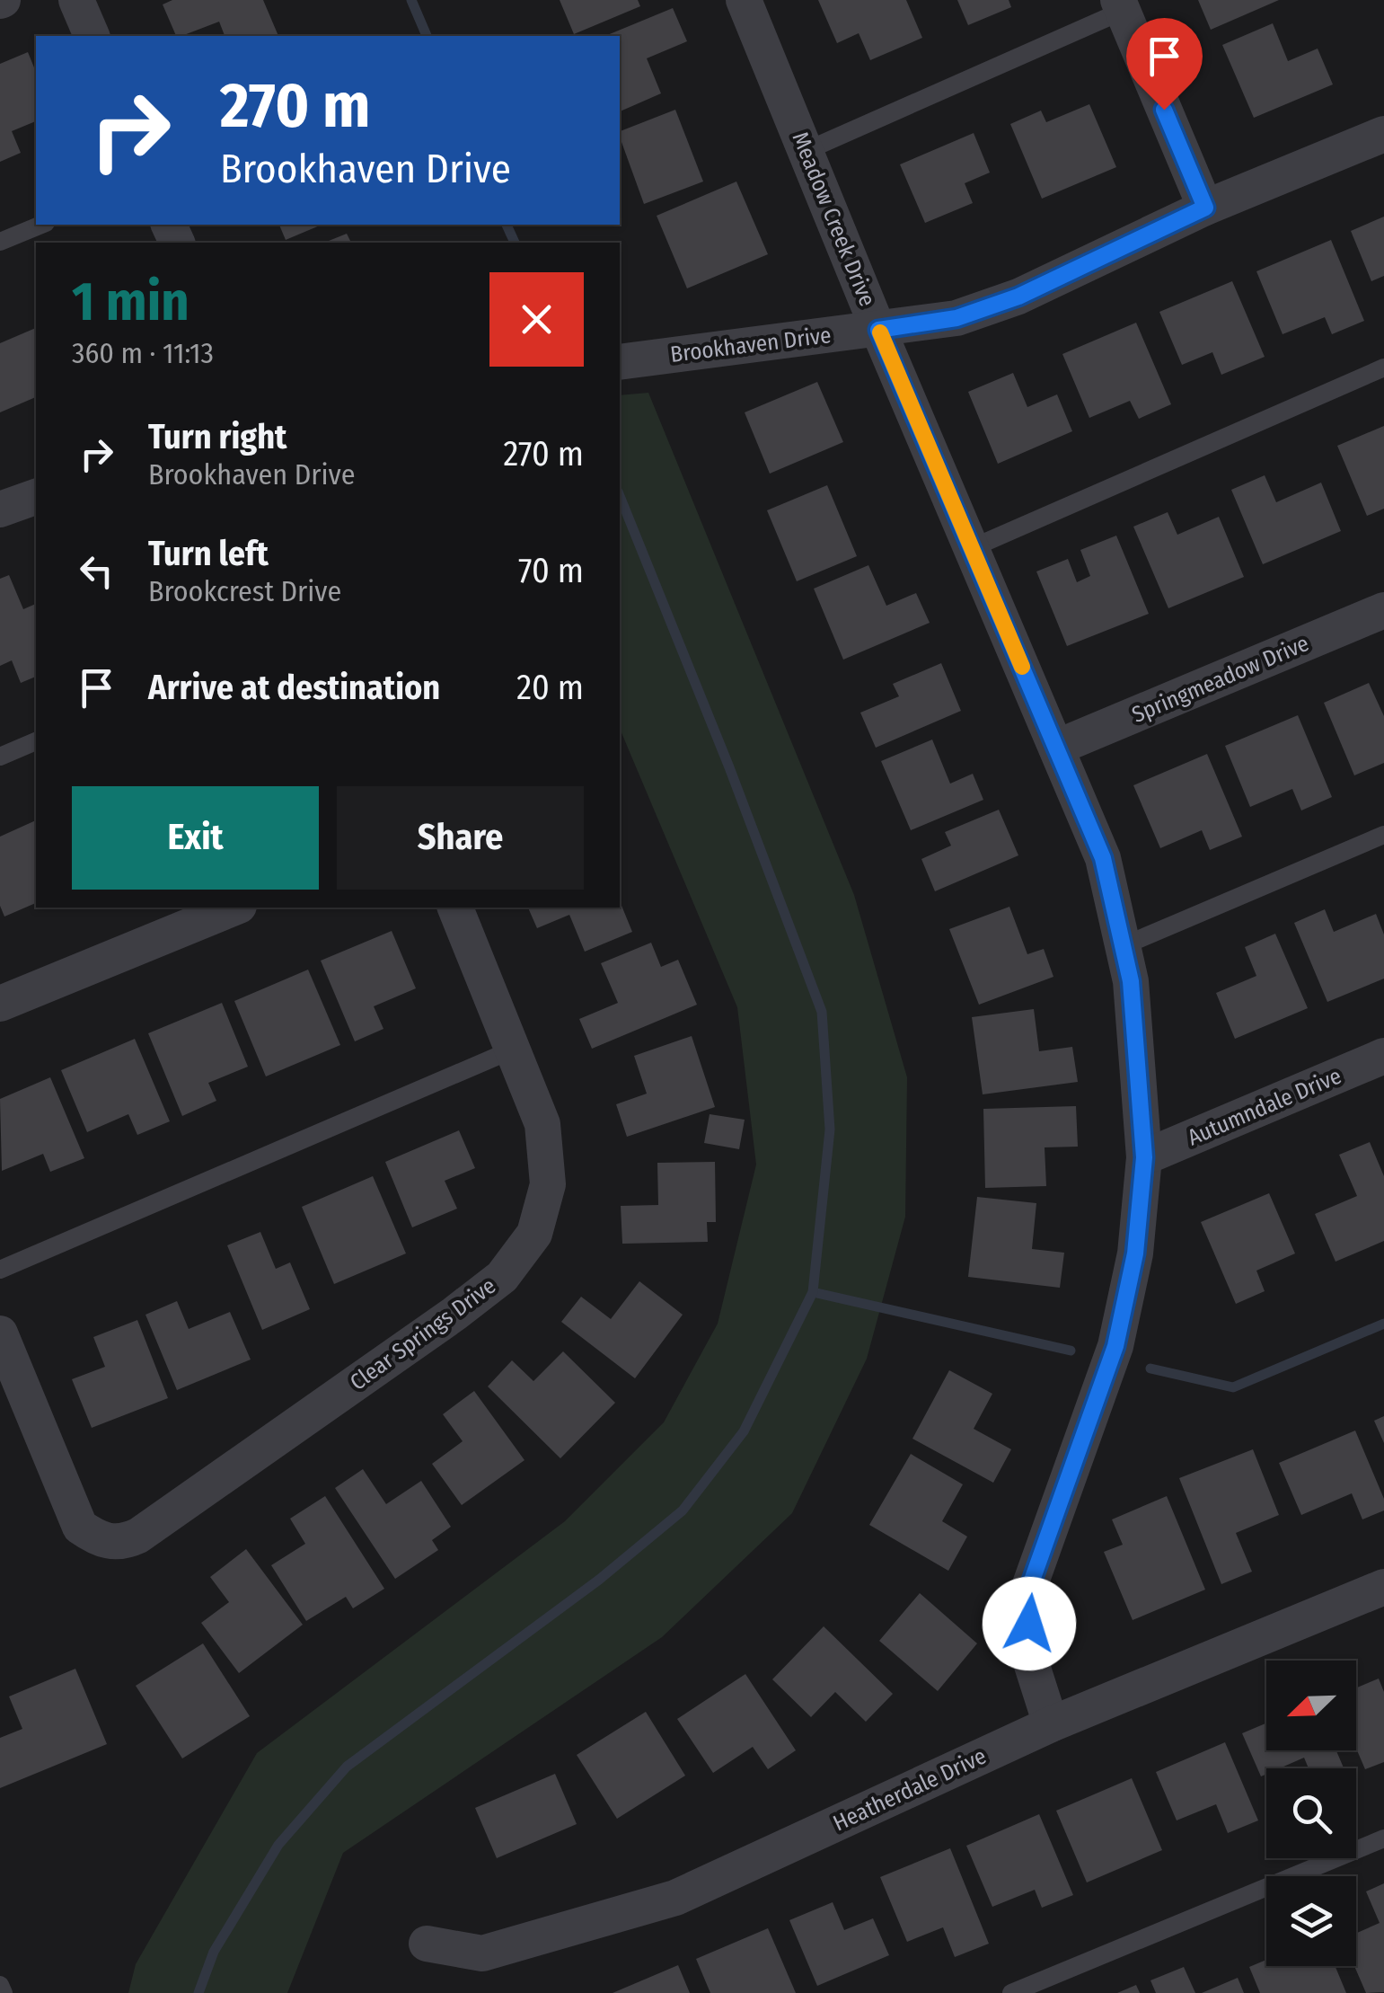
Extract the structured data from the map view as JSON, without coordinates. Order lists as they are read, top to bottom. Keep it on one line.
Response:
{"streets":{"street":["Meadow Creek Drive","Brookhaven Drive","Springmeadow Drive","Autumndale Drive","Clear Springs Drive","Heatherdale Drive"]},"crossings":[["Meadow Creek Drive","Brookhaven Drive"],["Meadow Creek Drive","Springmeadow Drive"],["Meadow Creek Drive","Autumndale Drive"],["Meadow Creek Drive","Heatherdale Drive"]],"north":"bottom left","page":{"turn":["270 m","Brookhaven Drive"],"heading":["1 min","360 m · 11:13"],"list":[{"name":"Turn right","note":"Brookhaven Drive","value":"270 m"},{"name":"Turn left","note":"Brookcrest Drive","value":"70 m"},{"name":"Arrive at destination","value":"20 m"}],"buttons":["Exit","Share"]}}
